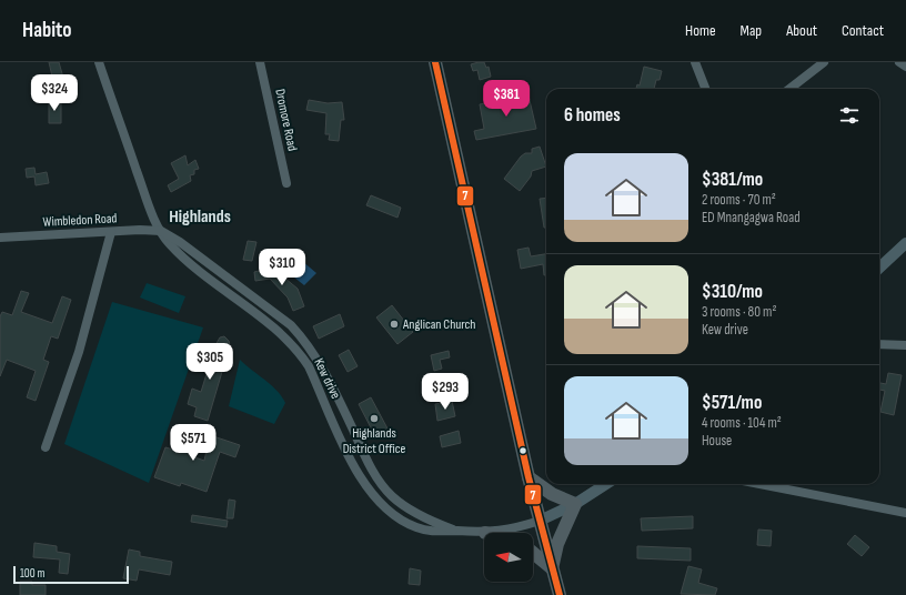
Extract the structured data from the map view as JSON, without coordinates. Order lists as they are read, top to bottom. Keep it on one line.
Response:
{"streets":{"street":["Dromore Road","Wimbledon Road","Kew drive"]},"crossings":[["Wimbledon Road","Kew drive"]],"districts":["Highlands"],"places":["Anglican Church","Highlands District Office"],"lines":["transit line 7"],"scale_bar":"100 m","north":"left","page":{"header":"Habito","nav":["Home","Map","About","Contact"],"price":["$324","$381","$310","$305","$293","$571"],"heading":"6 homes","list":[{"name":"$381/mo","note":"2 rooms · 70 m² · ED Mnangagwa Road"},{"name":"$310/mo","note":"3 rooms · 80 m² · Kew drive"},{"name":"$571/mo","note":"4 rooms · 104 m² · House"}],"scale":"100 m"}}
